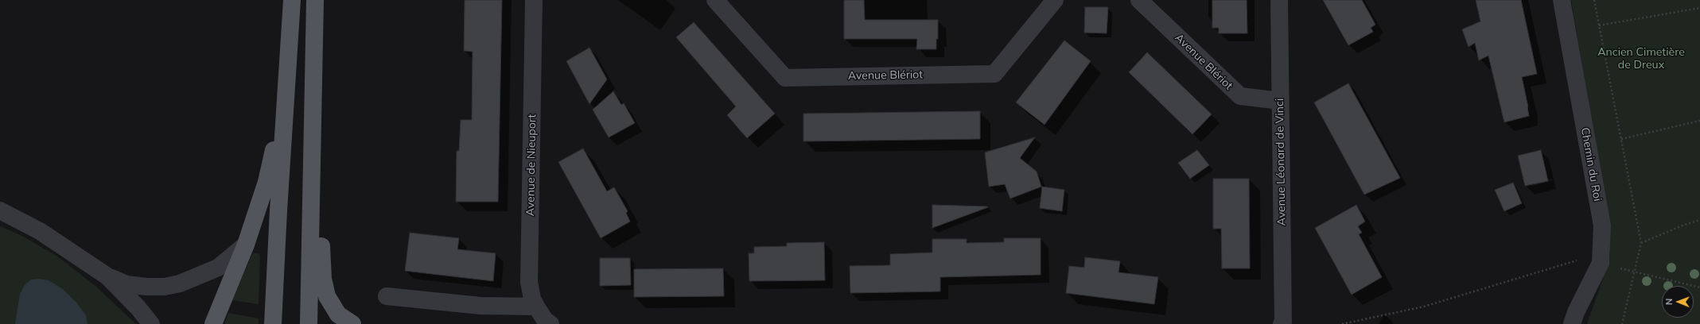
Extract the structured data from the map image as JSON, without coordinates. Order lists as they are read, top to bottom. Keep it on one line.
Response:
{"streets":{"street":["Avenue Blériot","Avenue Léonard de Vinci","Chemin du Roi","Avenue de Nieuport"]},"crossings":[["Avenue Blériot","Avenue Léonard de Vinci"]],"parks":["Ancien Cimetière de Dreux"],"north":"left"}
